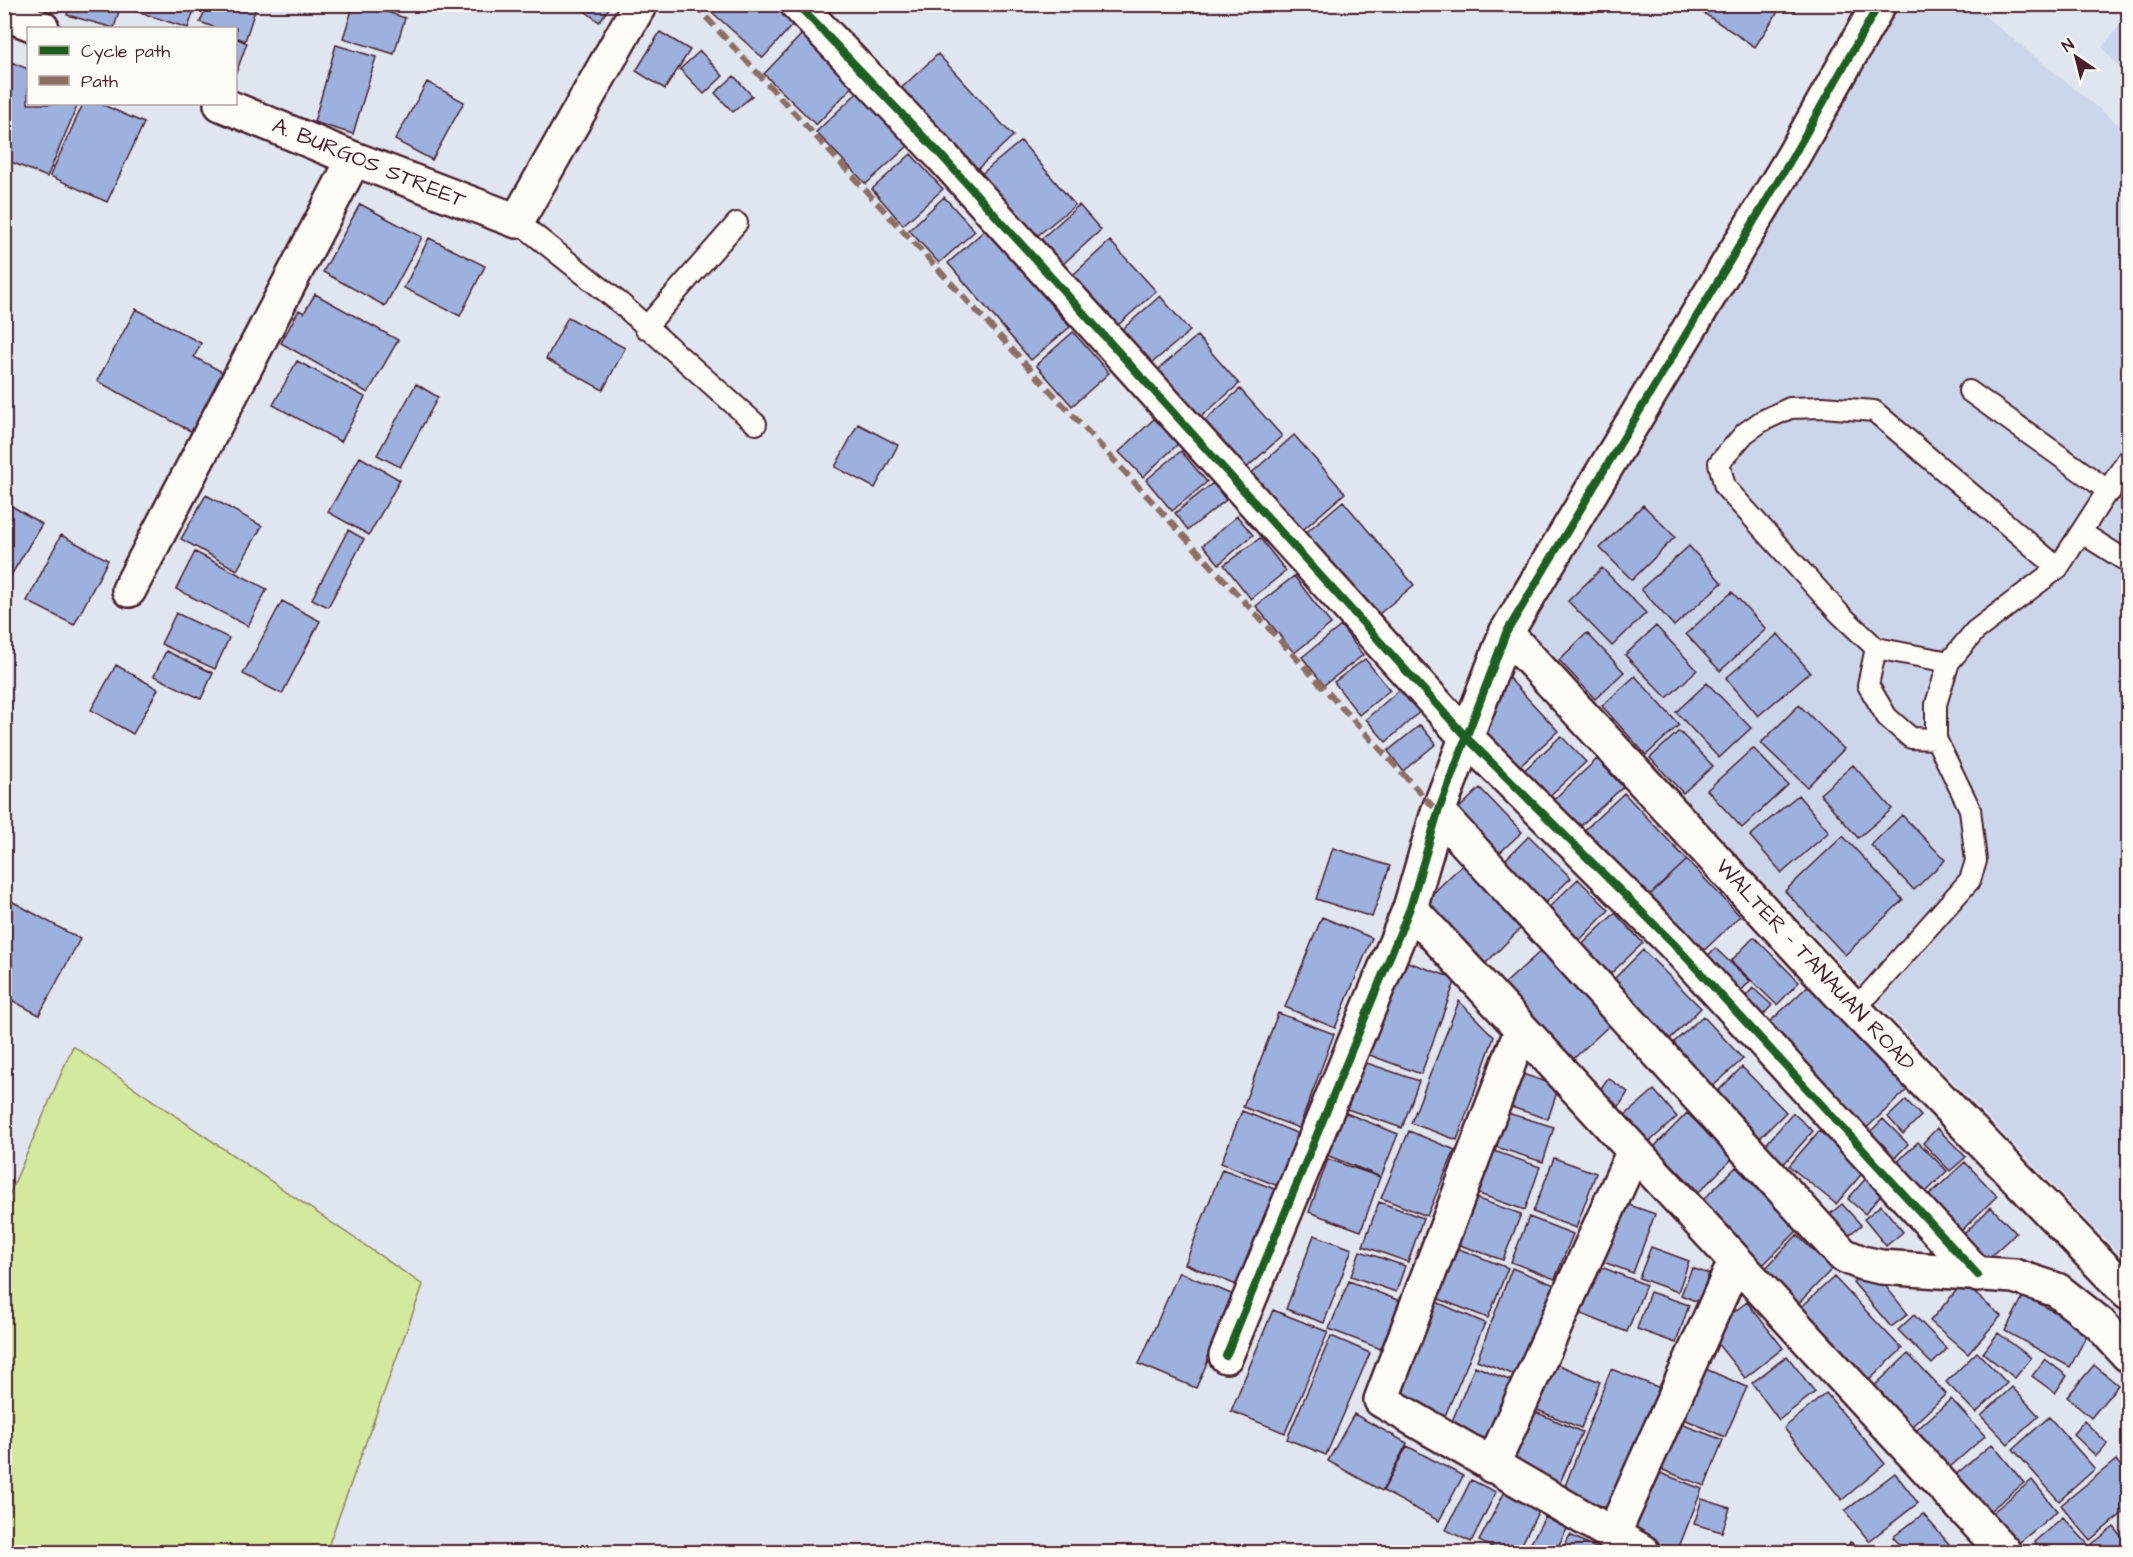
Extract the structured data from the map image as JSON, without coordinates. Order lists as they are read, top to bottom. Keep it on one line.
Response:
{"streets":{"street":["A. BURGOS STREET","WALTER - TANAUAN ROAD"]},"legend":["Cycle path","Path"],"north":"top left"}
